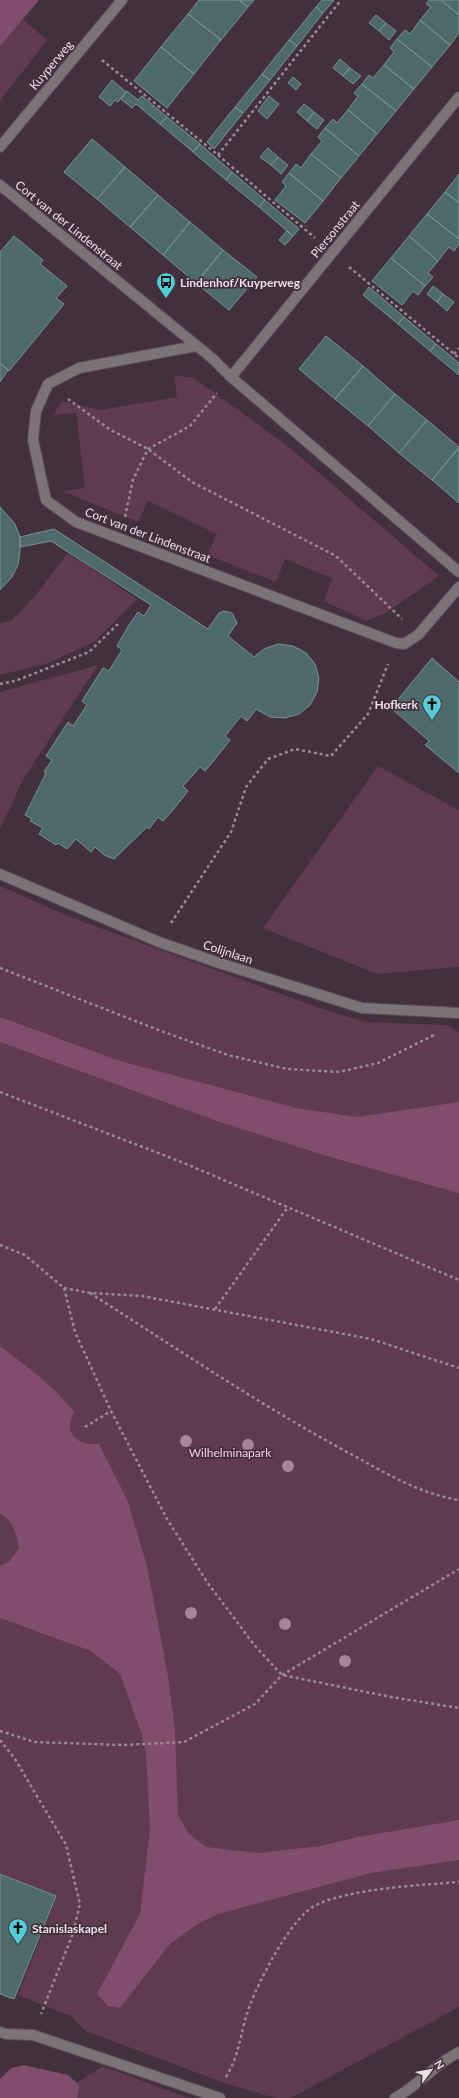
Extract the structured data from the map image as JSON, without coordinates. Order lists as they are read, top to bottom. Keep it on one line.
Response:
{"streets":{"street":["Kuyperweg","Cort van der Lindenstraat","Piersonstraat","Colijnlaan"]},"crossings":[["Cort van der Lindenstraat","Piersonstraat"]],"parks":["Wilhelminapark"],"places":{"bus stop":["Lindenhof/Kuyperweg"],"church":["Hofkerk","Stanislaskapel"]},"north":"top right"}
